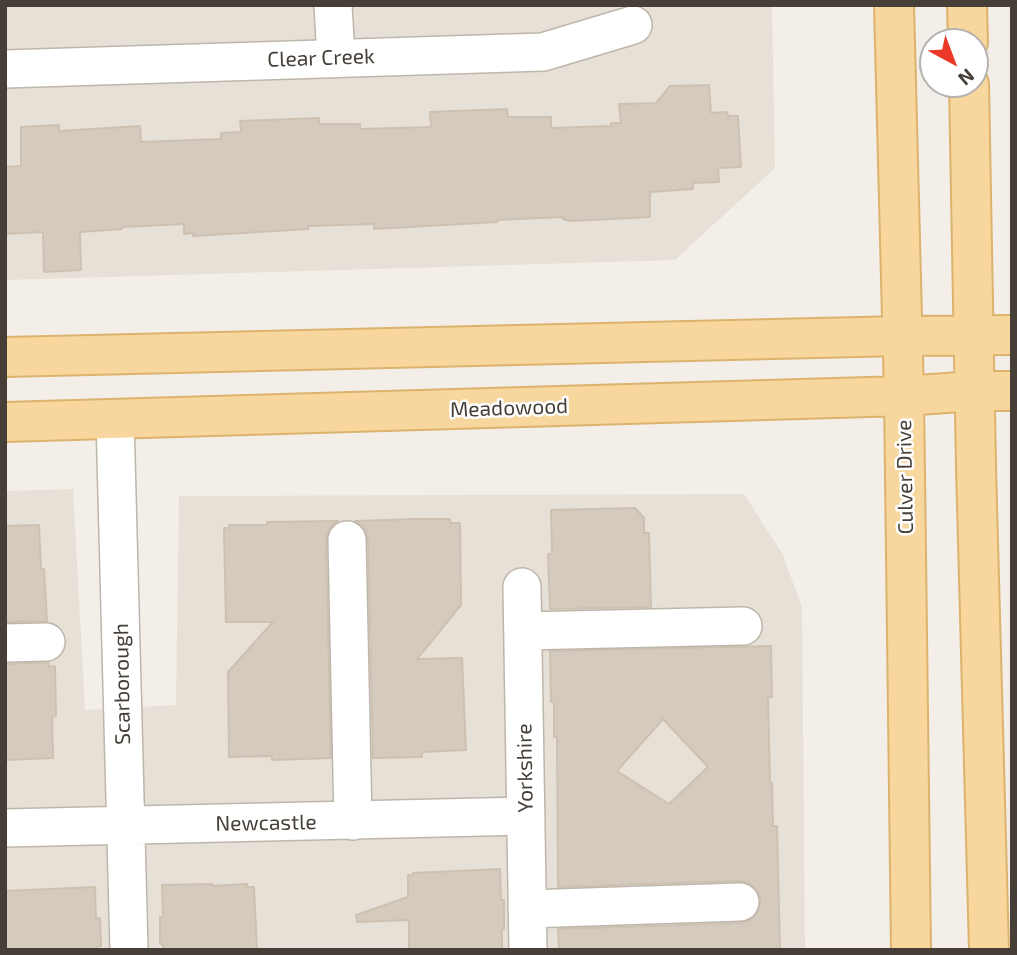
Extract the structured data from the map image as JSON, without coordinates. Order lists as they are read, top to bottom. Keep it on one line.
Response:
{"streets":{"main road":["Meadowood","Culver Drive"],"street":["Clear Creek","Scarborough","Yorkshire","Newcastle"]},"crossings":[["Meadowood","Culver Drive"],["Meadowood","Scarborough"],["Scarborough","Newcastle"],["Yorkshire","Newcastle"]],"north":"bottom right"}
